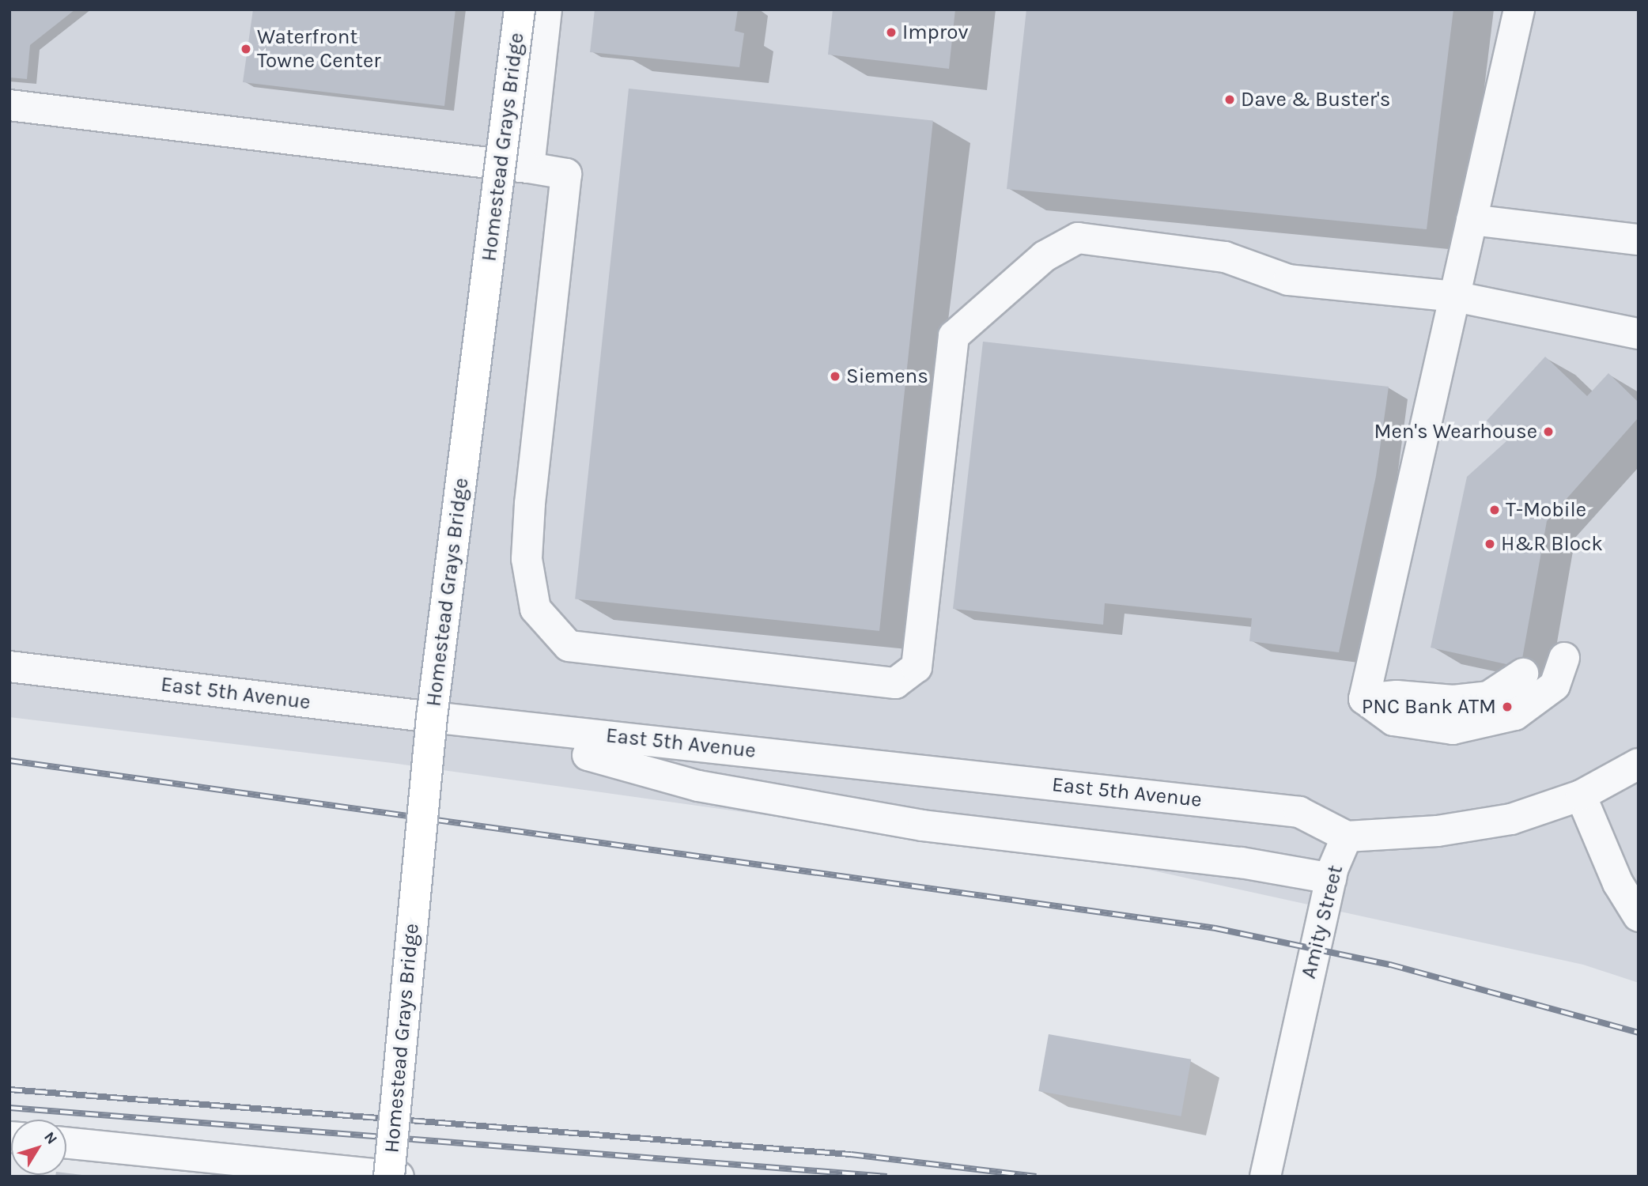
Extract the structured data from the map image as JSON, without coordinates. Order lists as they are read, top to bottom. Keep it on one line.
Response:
{"streets":{"main road":["Homestead Grays Bridge"],"street":["East 5th Avenue","Amity Street"]},"crossings":[["Homestead Grays Bridge","East 5th Avenue"],["East 5th Avenue","Amity Street"]],"places":["Improv","Waterfront Towne Center","Dave & Buster's","Siemens","Men's Wearhouse","T-Mobile","H&R Block","PNC Bank ATM"],"north":"top right"}
